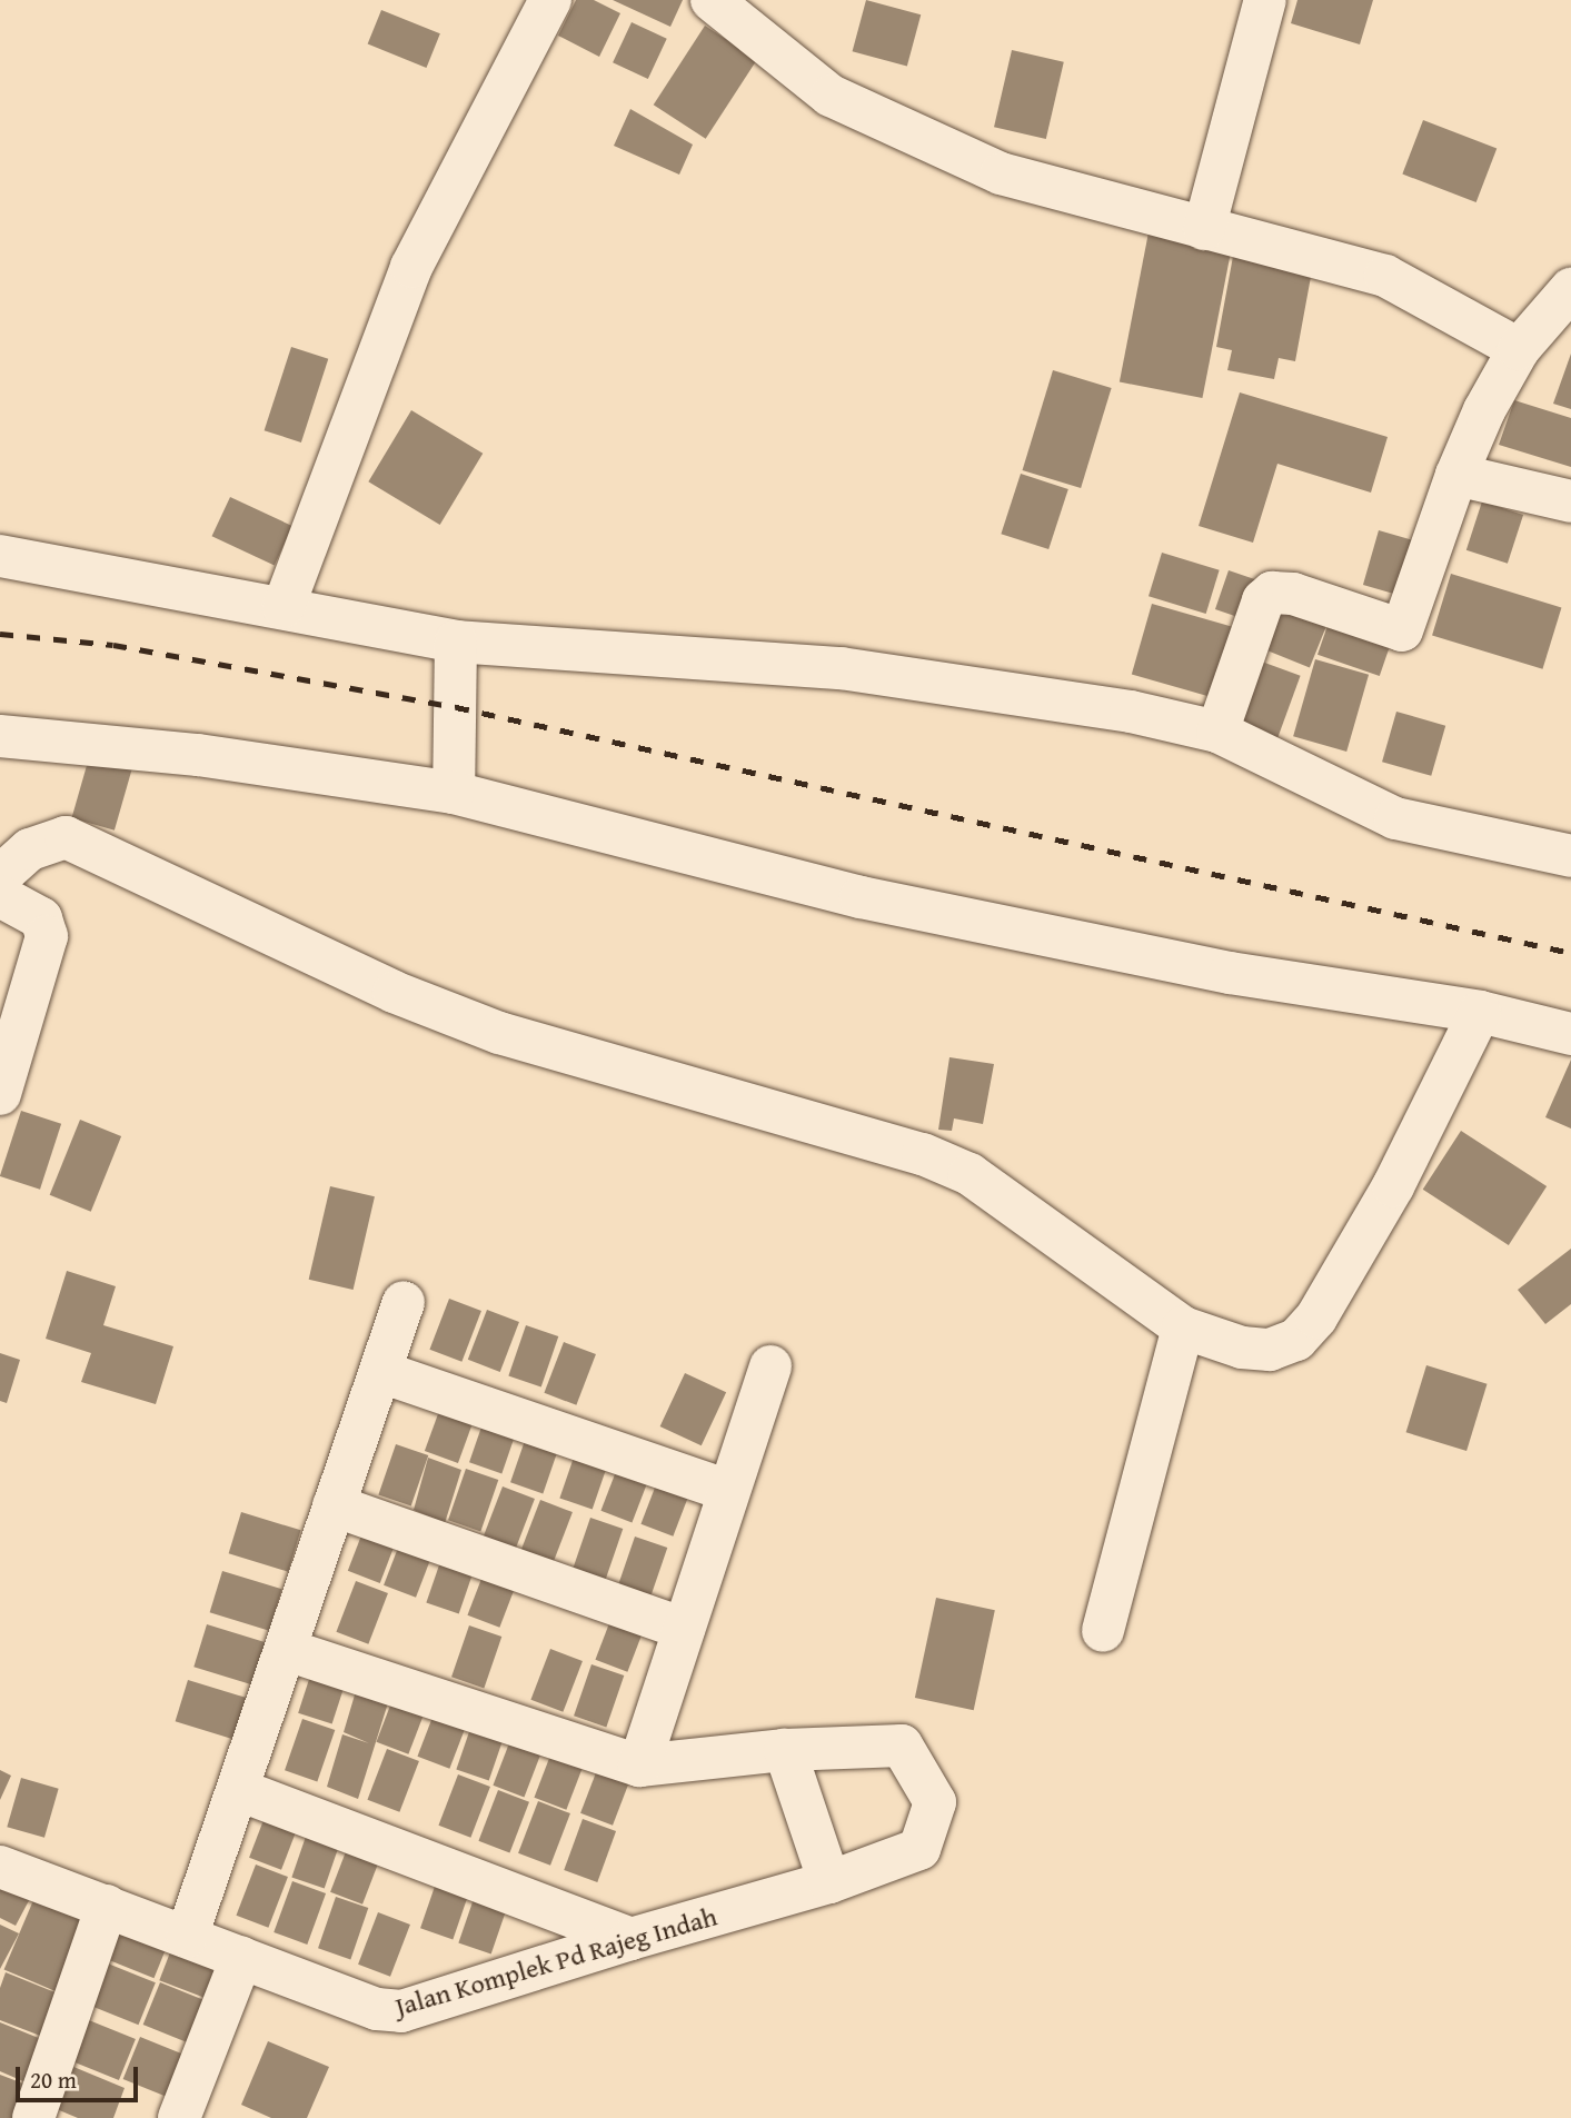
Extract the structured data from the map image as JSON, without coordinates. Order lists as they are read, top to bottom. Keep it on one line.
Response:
{"streets":{"street":["Jalan Komplek Pd Rajeg Indah"]},"scale_bar":"20 m"}
